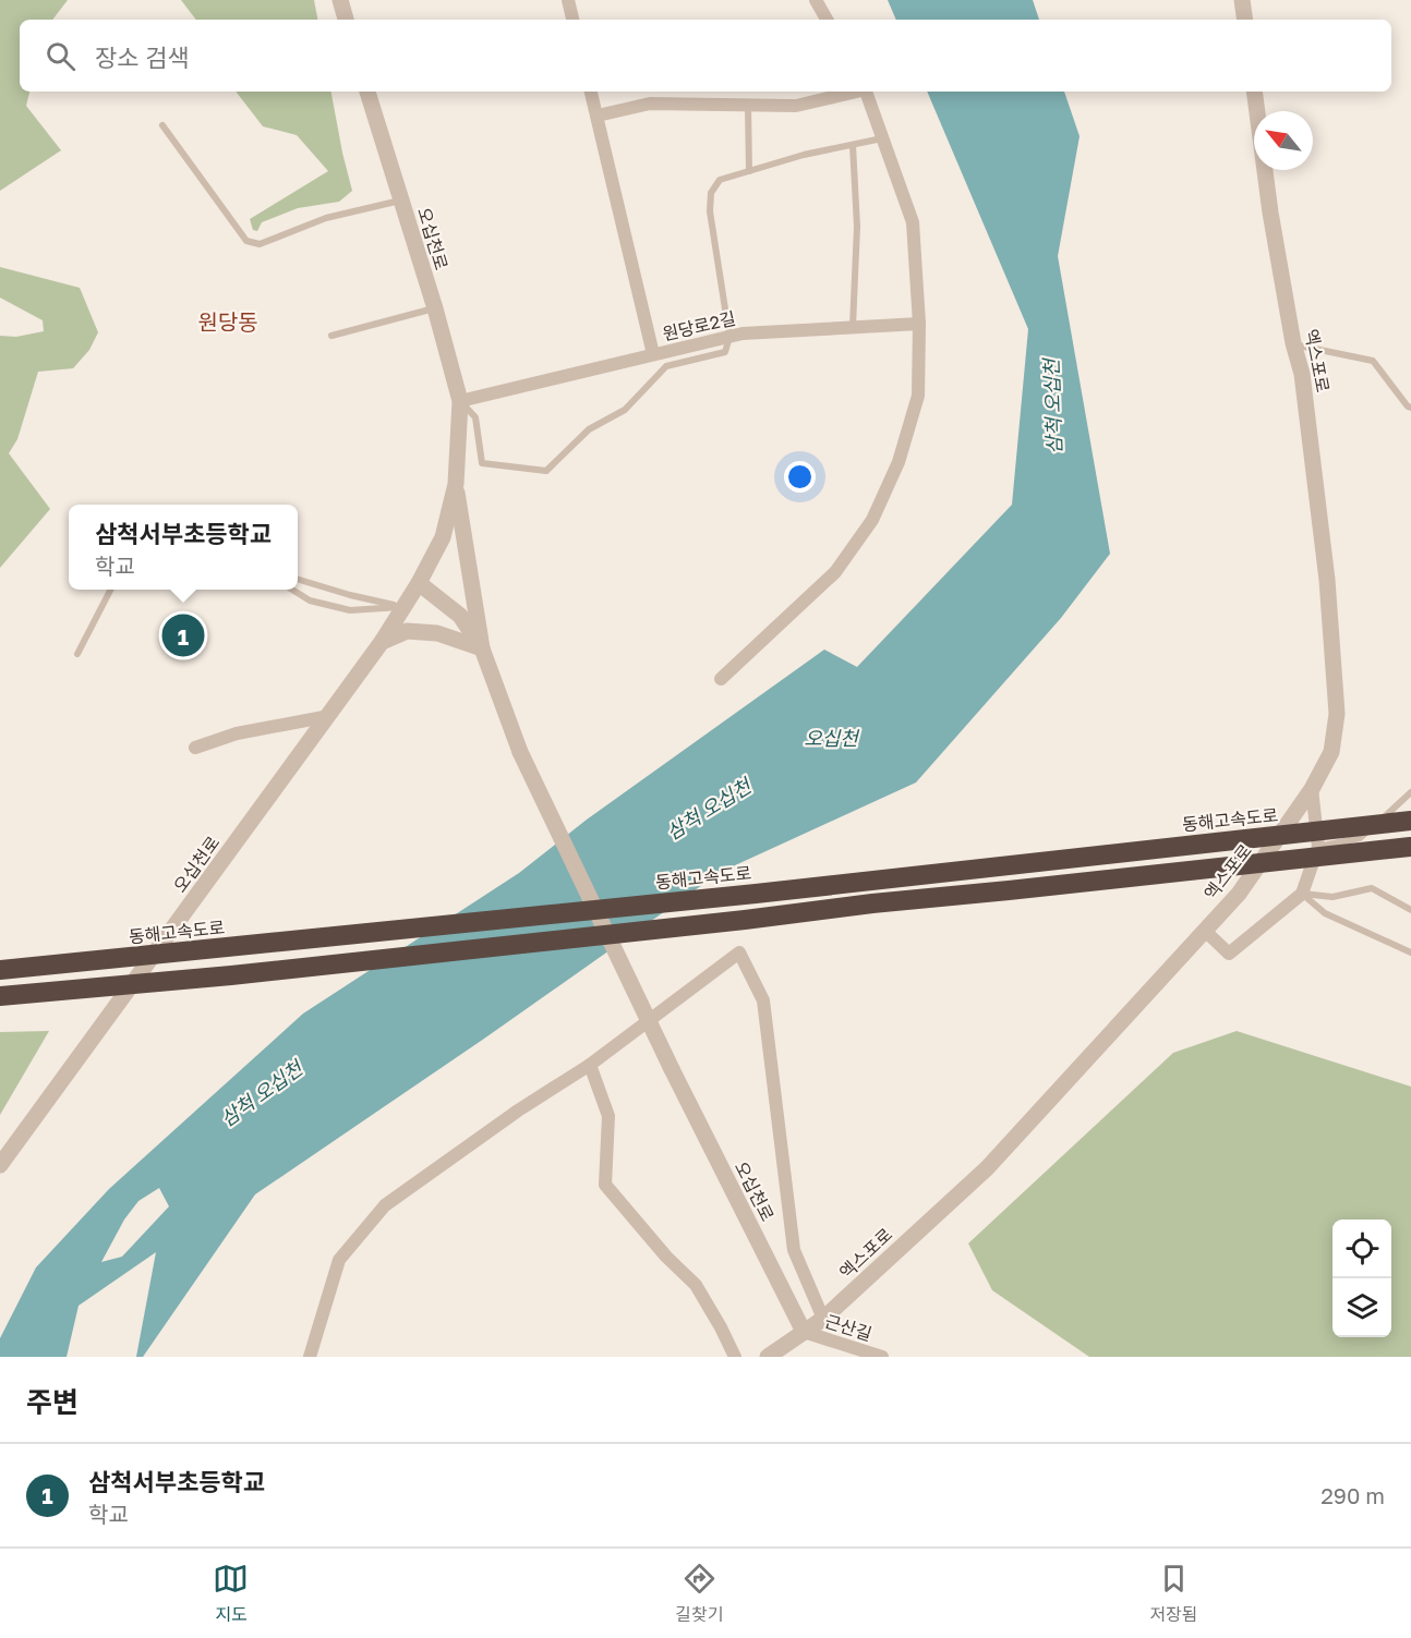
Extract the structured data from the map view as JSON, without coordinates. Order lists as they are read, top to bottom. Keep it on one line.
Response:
{"streets":{"highway":["동해고속도로"],"street":["오십천로","원당로2길","엑스포로","근산길"]},"crossings":[["오십천로","엑스포로"],["오십천로","근산길"],["엑스포로","근산길"]],"districts":["원당동"],"water":["삼척 오십천","오십천"],"north":"top left","page":{"search":"장소 검색","popup":["삼척서부초등학교","학교"],"pins":"1","heading":"주변","list":[{"mark":"1","name":"삼척서부초등학교","note":"학교","value":"290 m"}],"nav":["지도","길찾기","저장됨"]}}
